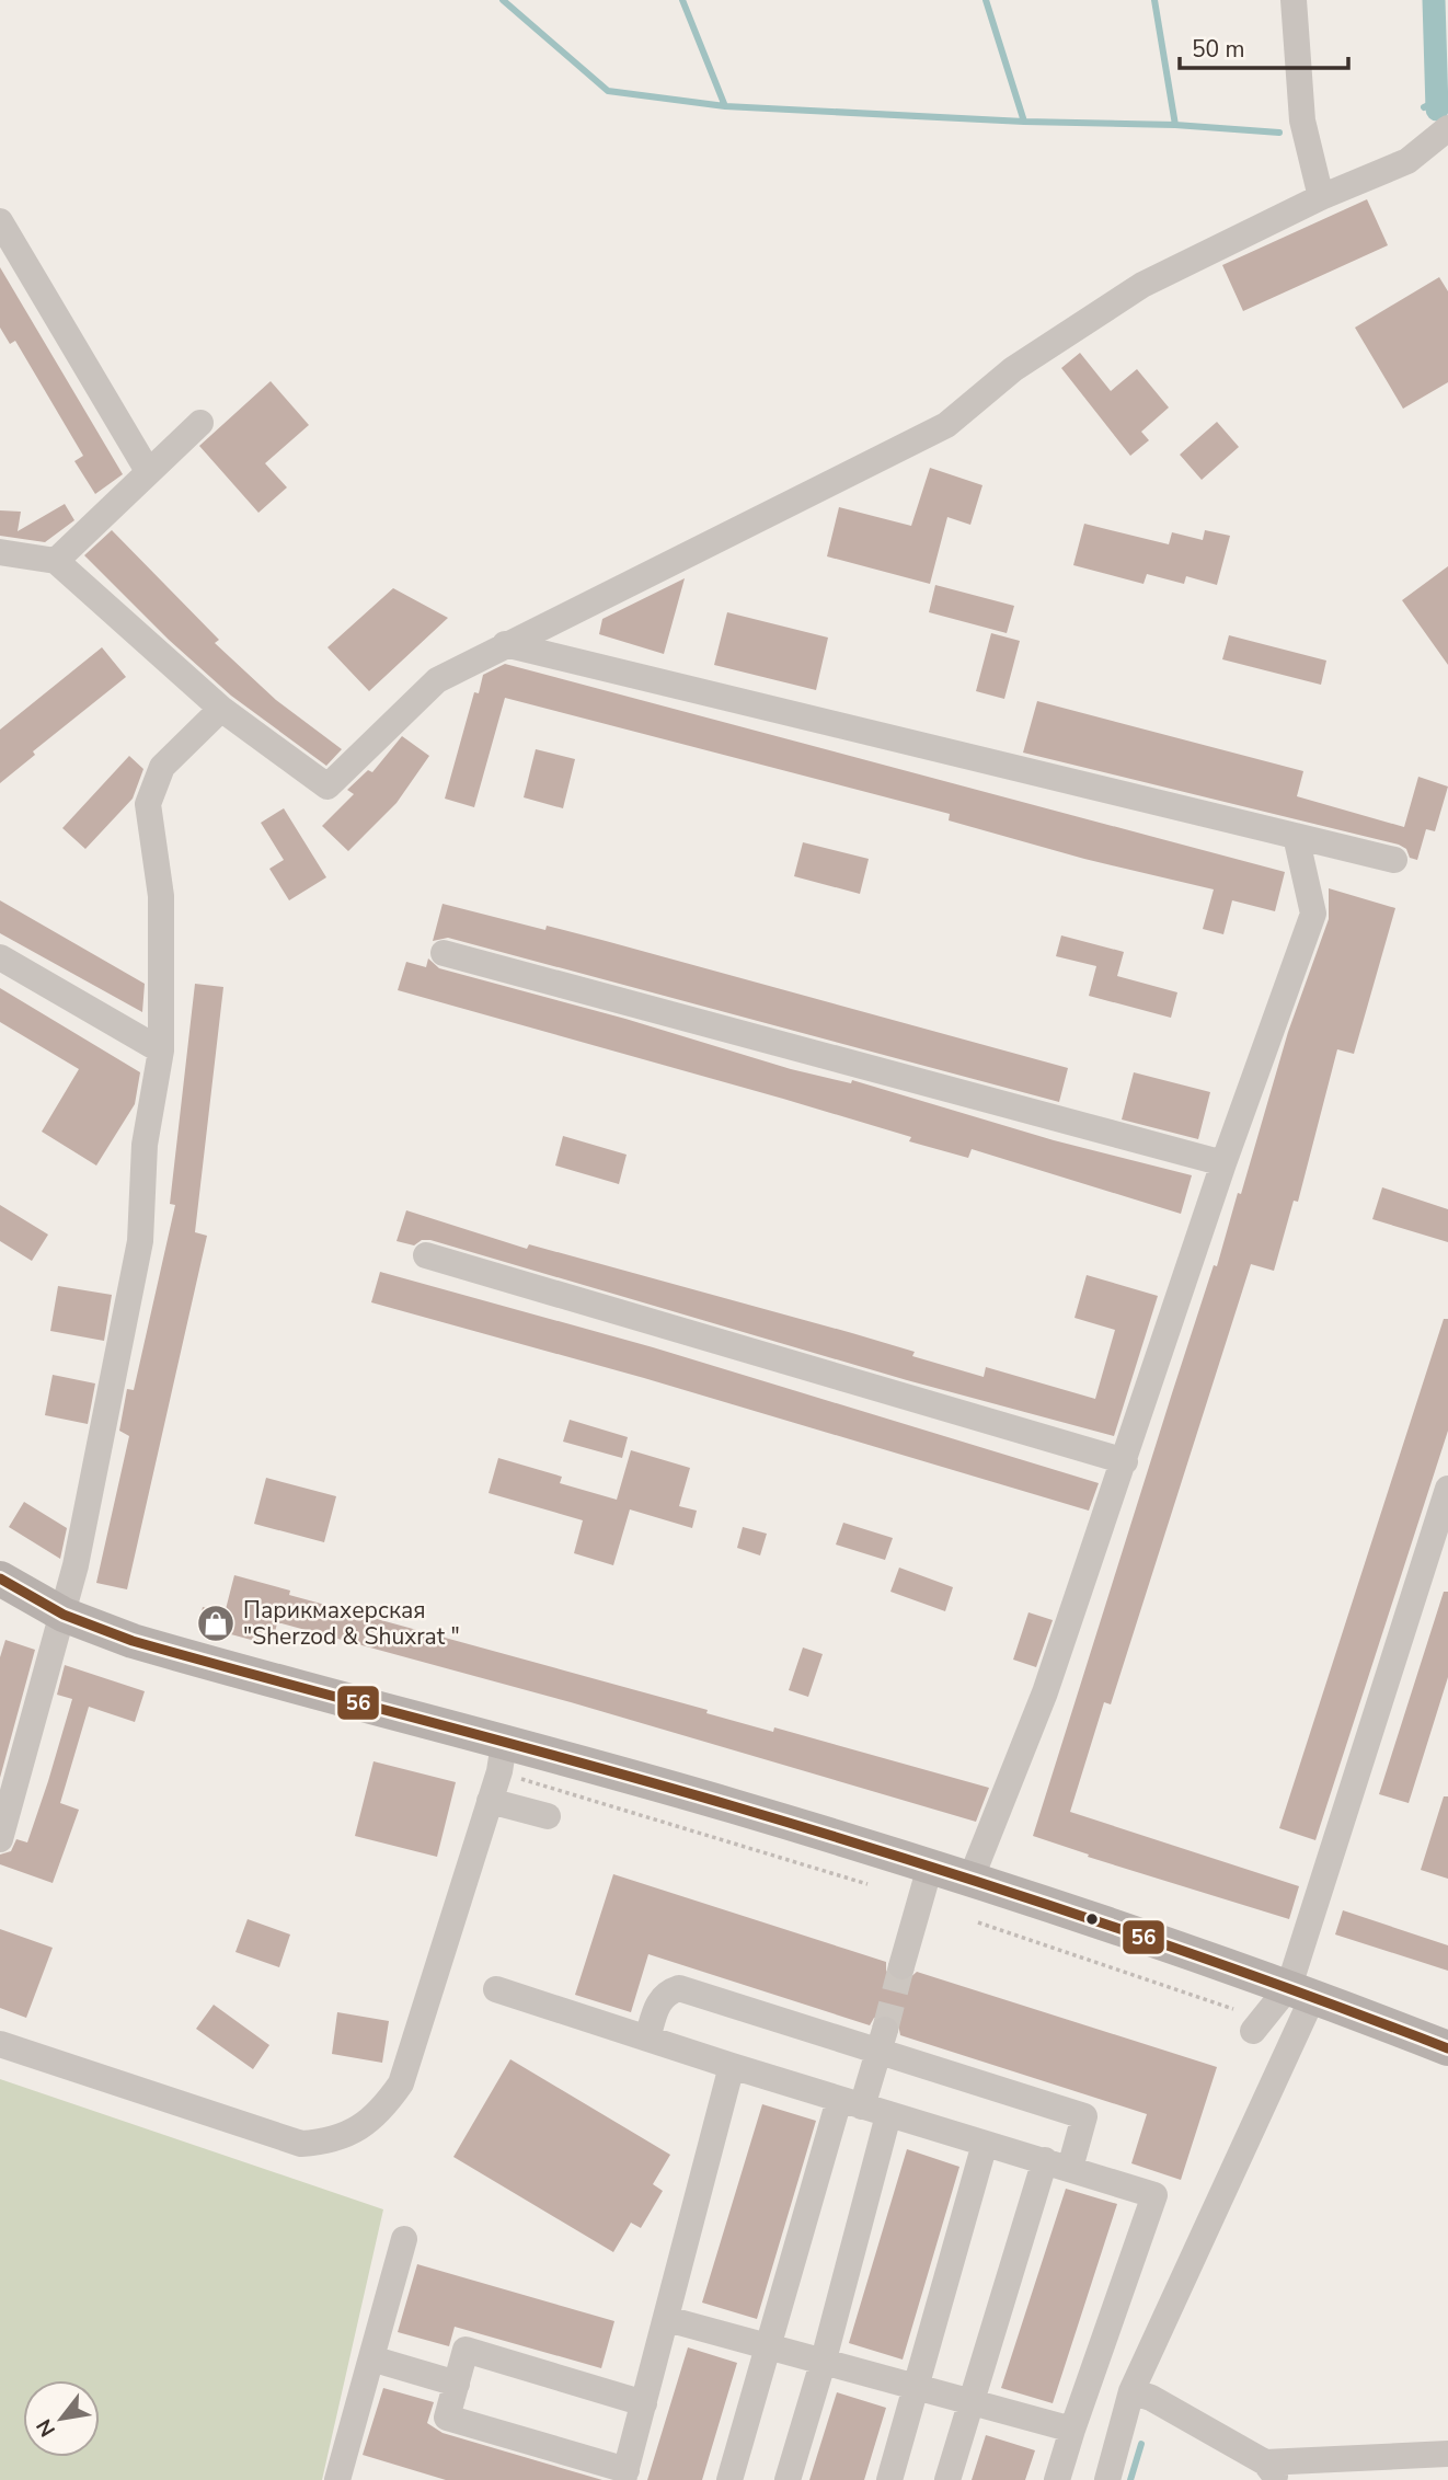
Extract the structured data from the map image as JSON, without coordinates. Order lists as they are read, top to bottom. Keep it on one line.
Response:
{"places":{"shop":["Парикмахерская \"Sherzod & Shuxrat \""]},"lines":["transit line 56"],"scale_bar":"50 m","north":"bottom left"}
